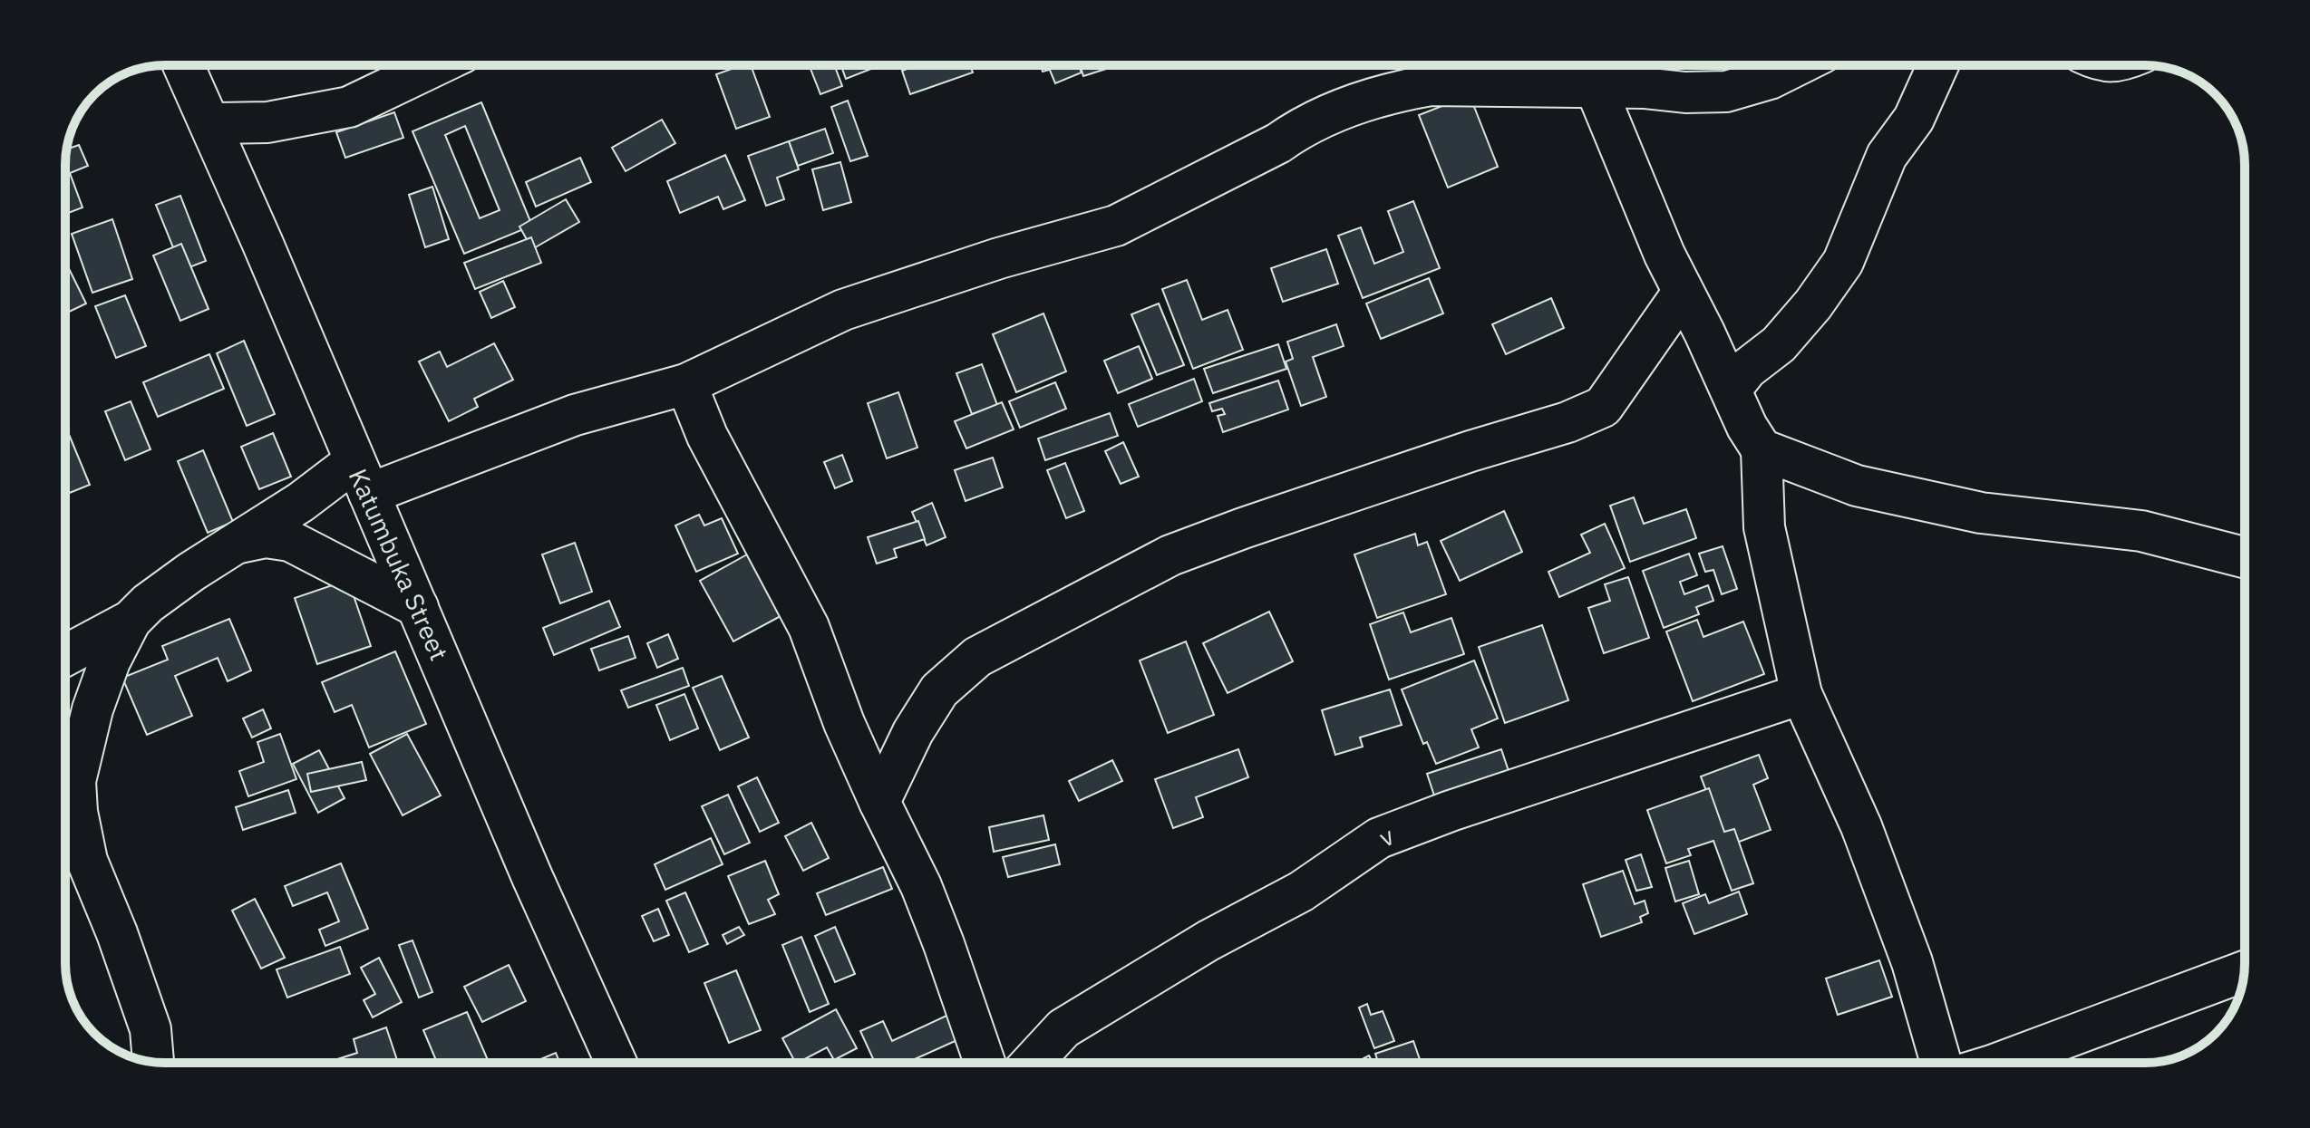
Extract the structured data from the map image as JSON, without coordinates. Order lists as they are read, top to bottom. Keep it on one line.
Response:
{"streets":{"street":["Katumbuka Street","v"]}}
